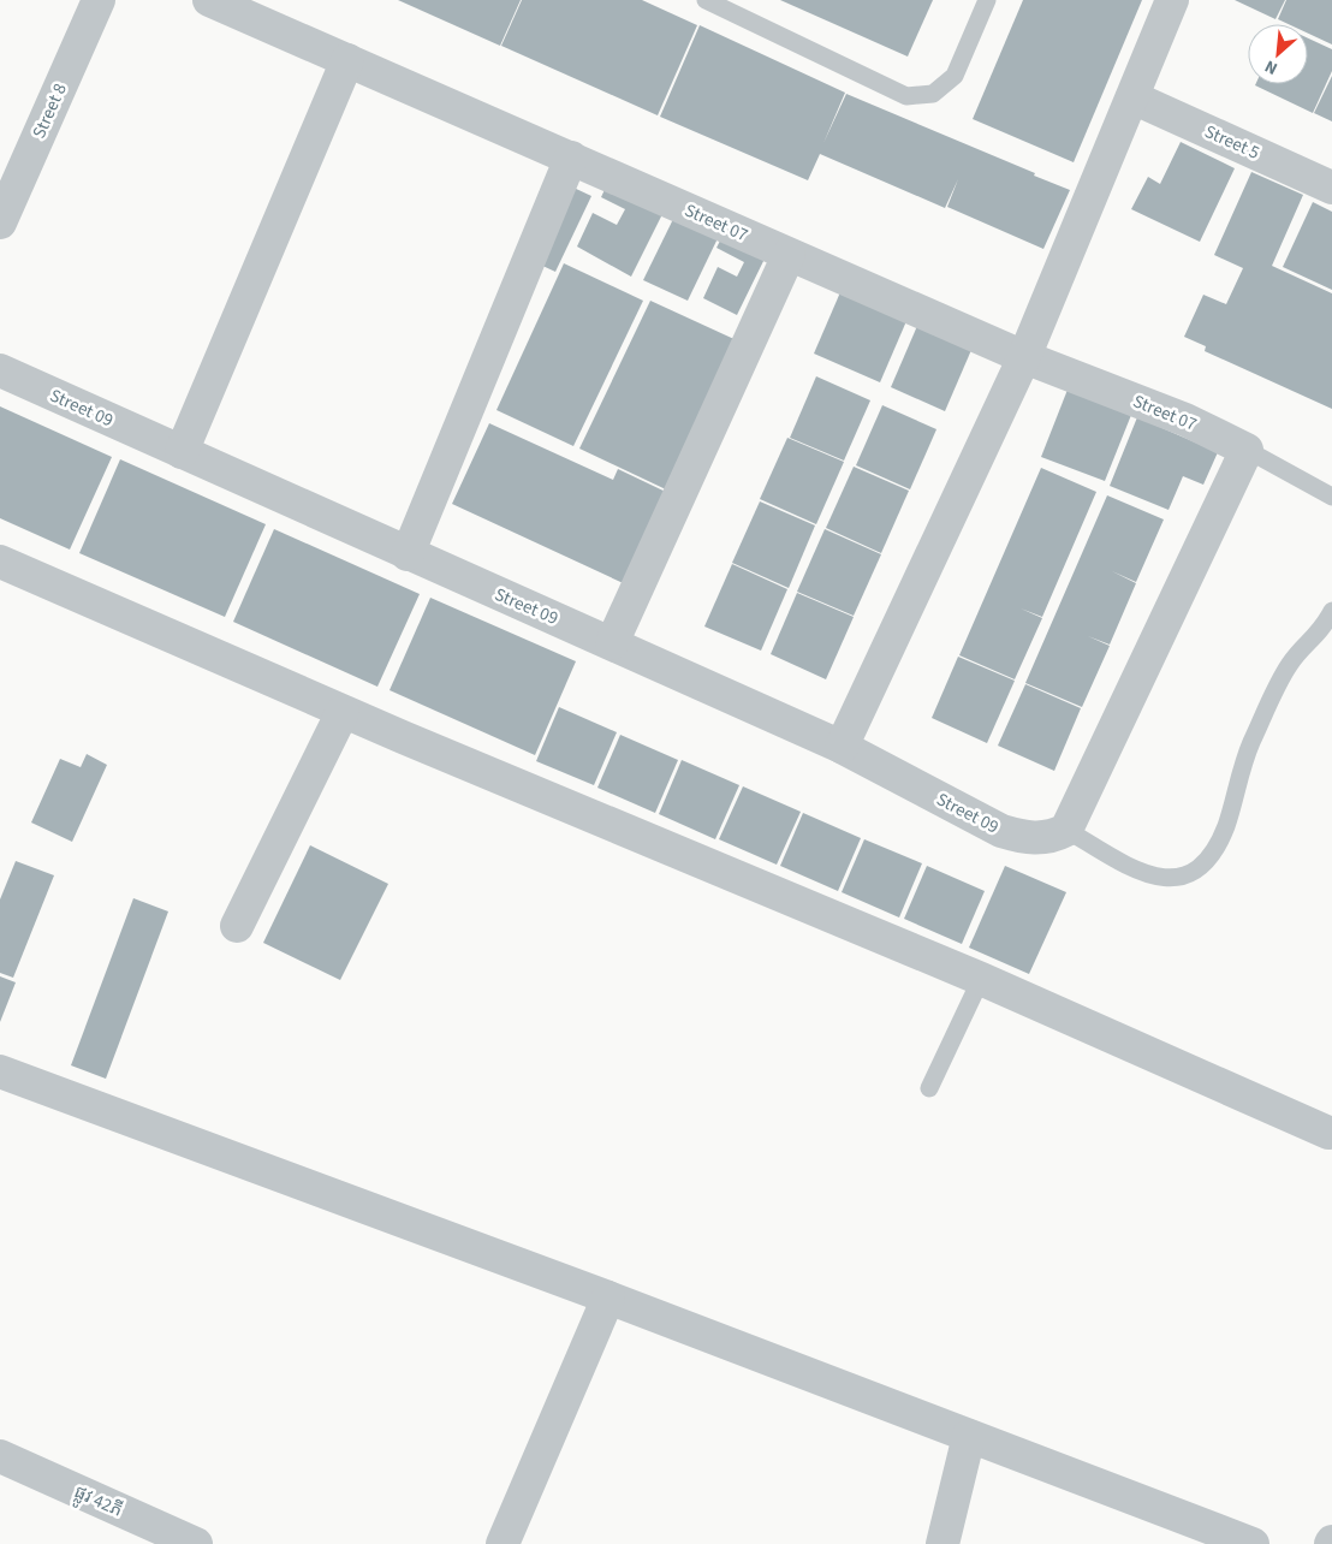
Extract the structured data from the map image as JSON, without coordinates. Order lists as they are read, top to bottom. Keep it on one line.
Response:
{"streets":{"street":["Street 8","Street 5","Street 07","Street 09","ផ្លូវ 42ភី"]},"north":"bottom left"}
